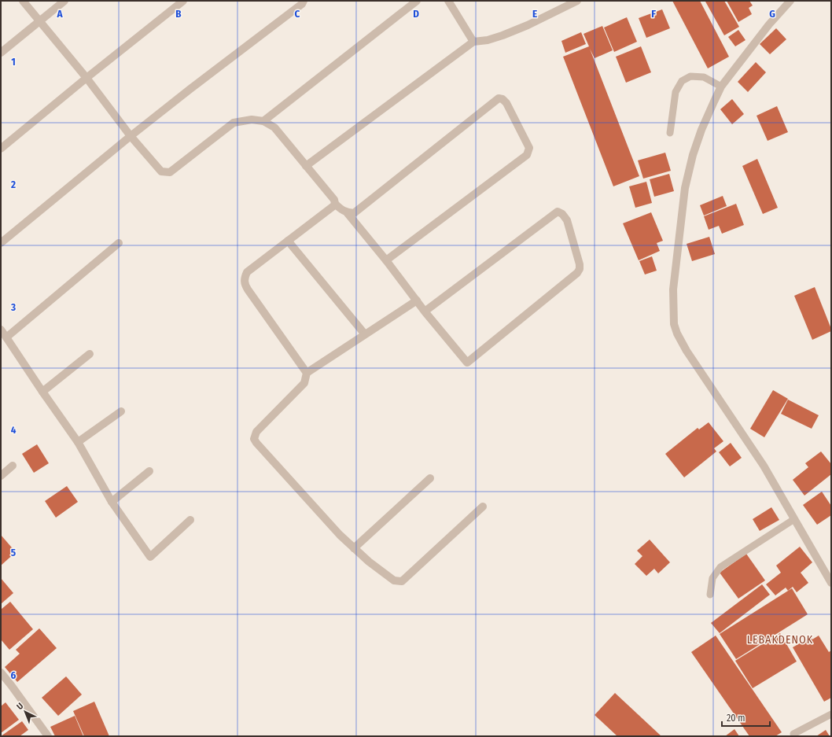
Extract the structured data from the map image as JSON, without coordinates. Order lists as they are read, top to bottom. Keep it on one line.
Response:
{"districts":["LEBAKDENOK"],"scale_bar":"20 m","north":"top left","grid":{"columns":["A","B","C","D","E","F","G"],"rows":["1","2","3","4","5","6"]}}
